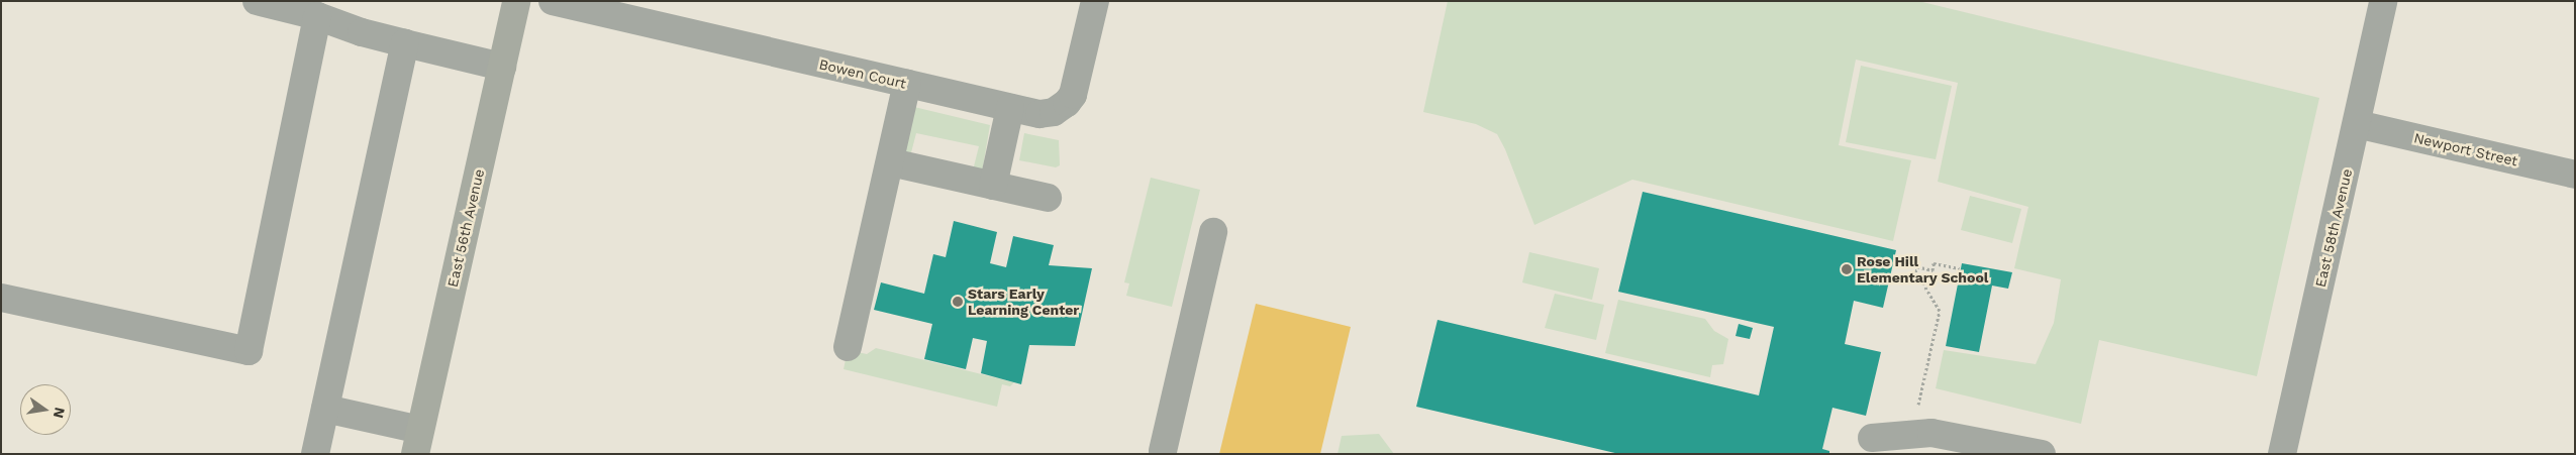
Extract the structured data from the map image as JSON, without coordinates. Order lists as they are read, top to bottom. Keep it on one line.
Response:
{"streets":{"main road":["East 56th Avenue"],"street":["Bowen Court","Newport Street","East 58th Avenue"]},"crossings":[["Newport Street","East 58th Avenue"]],"places":["Rose Hill Elementary School","Stars Early Learning Center"],"north":"right"}
